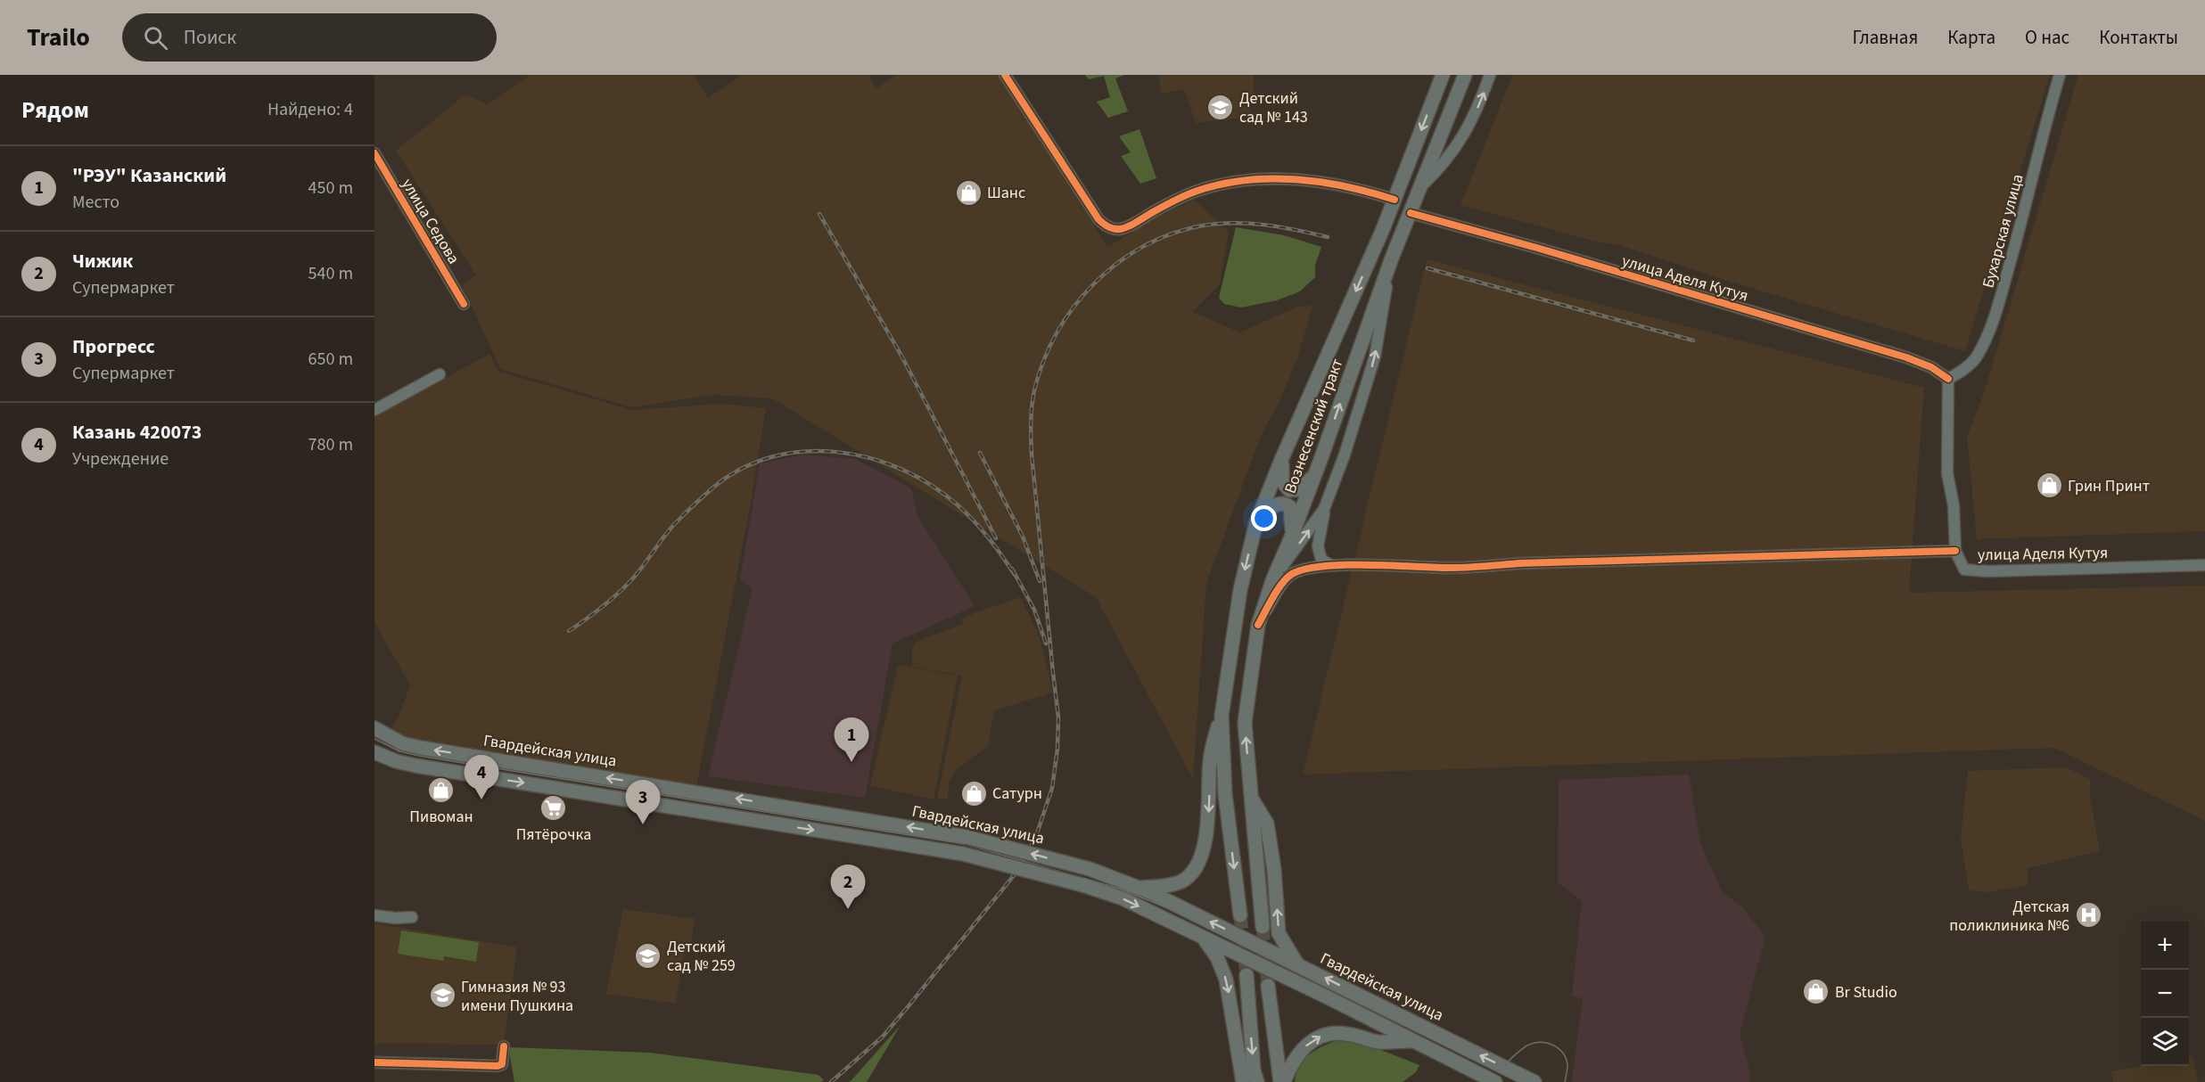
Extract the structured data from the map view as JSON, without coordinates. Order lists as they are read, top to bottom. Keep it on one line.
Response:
{"streets":{"main road":["Вознесенский тракт","Гвардейская улица"],"street":["улица Седова","Бухарская улица","улица Аделя Кутуя"]},"crossings":[["Бухарская улица","улица Аделя Кутуя"],["улица Аделя Кутуя","Вознесенский тракт"]],"places":{"school or university":["Детский сад № 143","Детский сад № 259","Гимназия № 93 имени Пушкина"],"shop":["Шанс","Грин Принт","Пивоман","Сатурн","Br Studio"],"supermarket":["Пятёрочка"],"hospital":["Детская поликлиника №6"]},"page":{"header":"Trailo","search":"Поиск","nav":["Главная","Карта","О нас","Контакты"],"heading":["Рядом","Найдено: 4"],"list":[{"mark":"1","name":"\"РЭУ\" Казанский","note":"Место","value":"450 m"},{"mark":"2","name":"Чижик","note":"Супермаркет","value":"540 m"},{"mark":"3","name":"Прогресс","note":"Супермаркет","value":"650 m"},{"mark":"4","name":"Казань 420073","note":"Учреждение","value":"780 m"}],"pins":["1","4","3","2"],"map_buttons":["+","−"]}}
